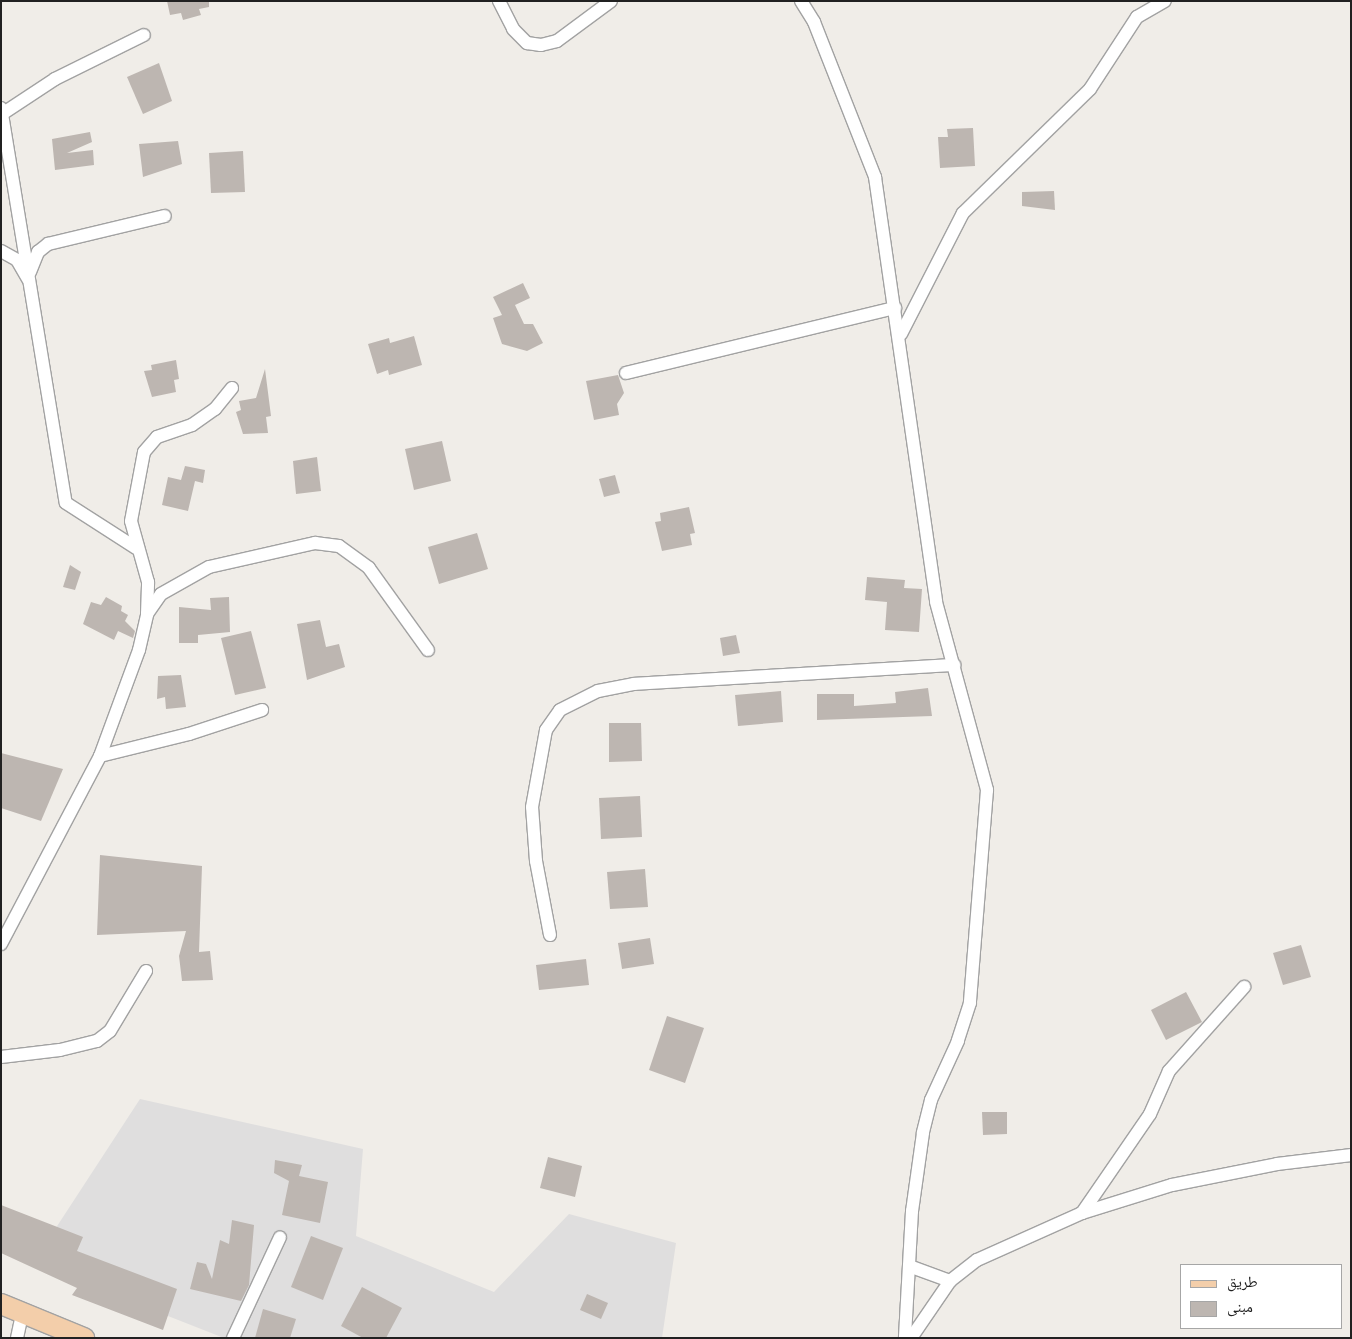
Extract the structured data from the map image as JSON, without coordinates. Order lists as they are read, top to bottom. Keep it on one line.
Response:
{"legend":["طريق","مبنى"]}
